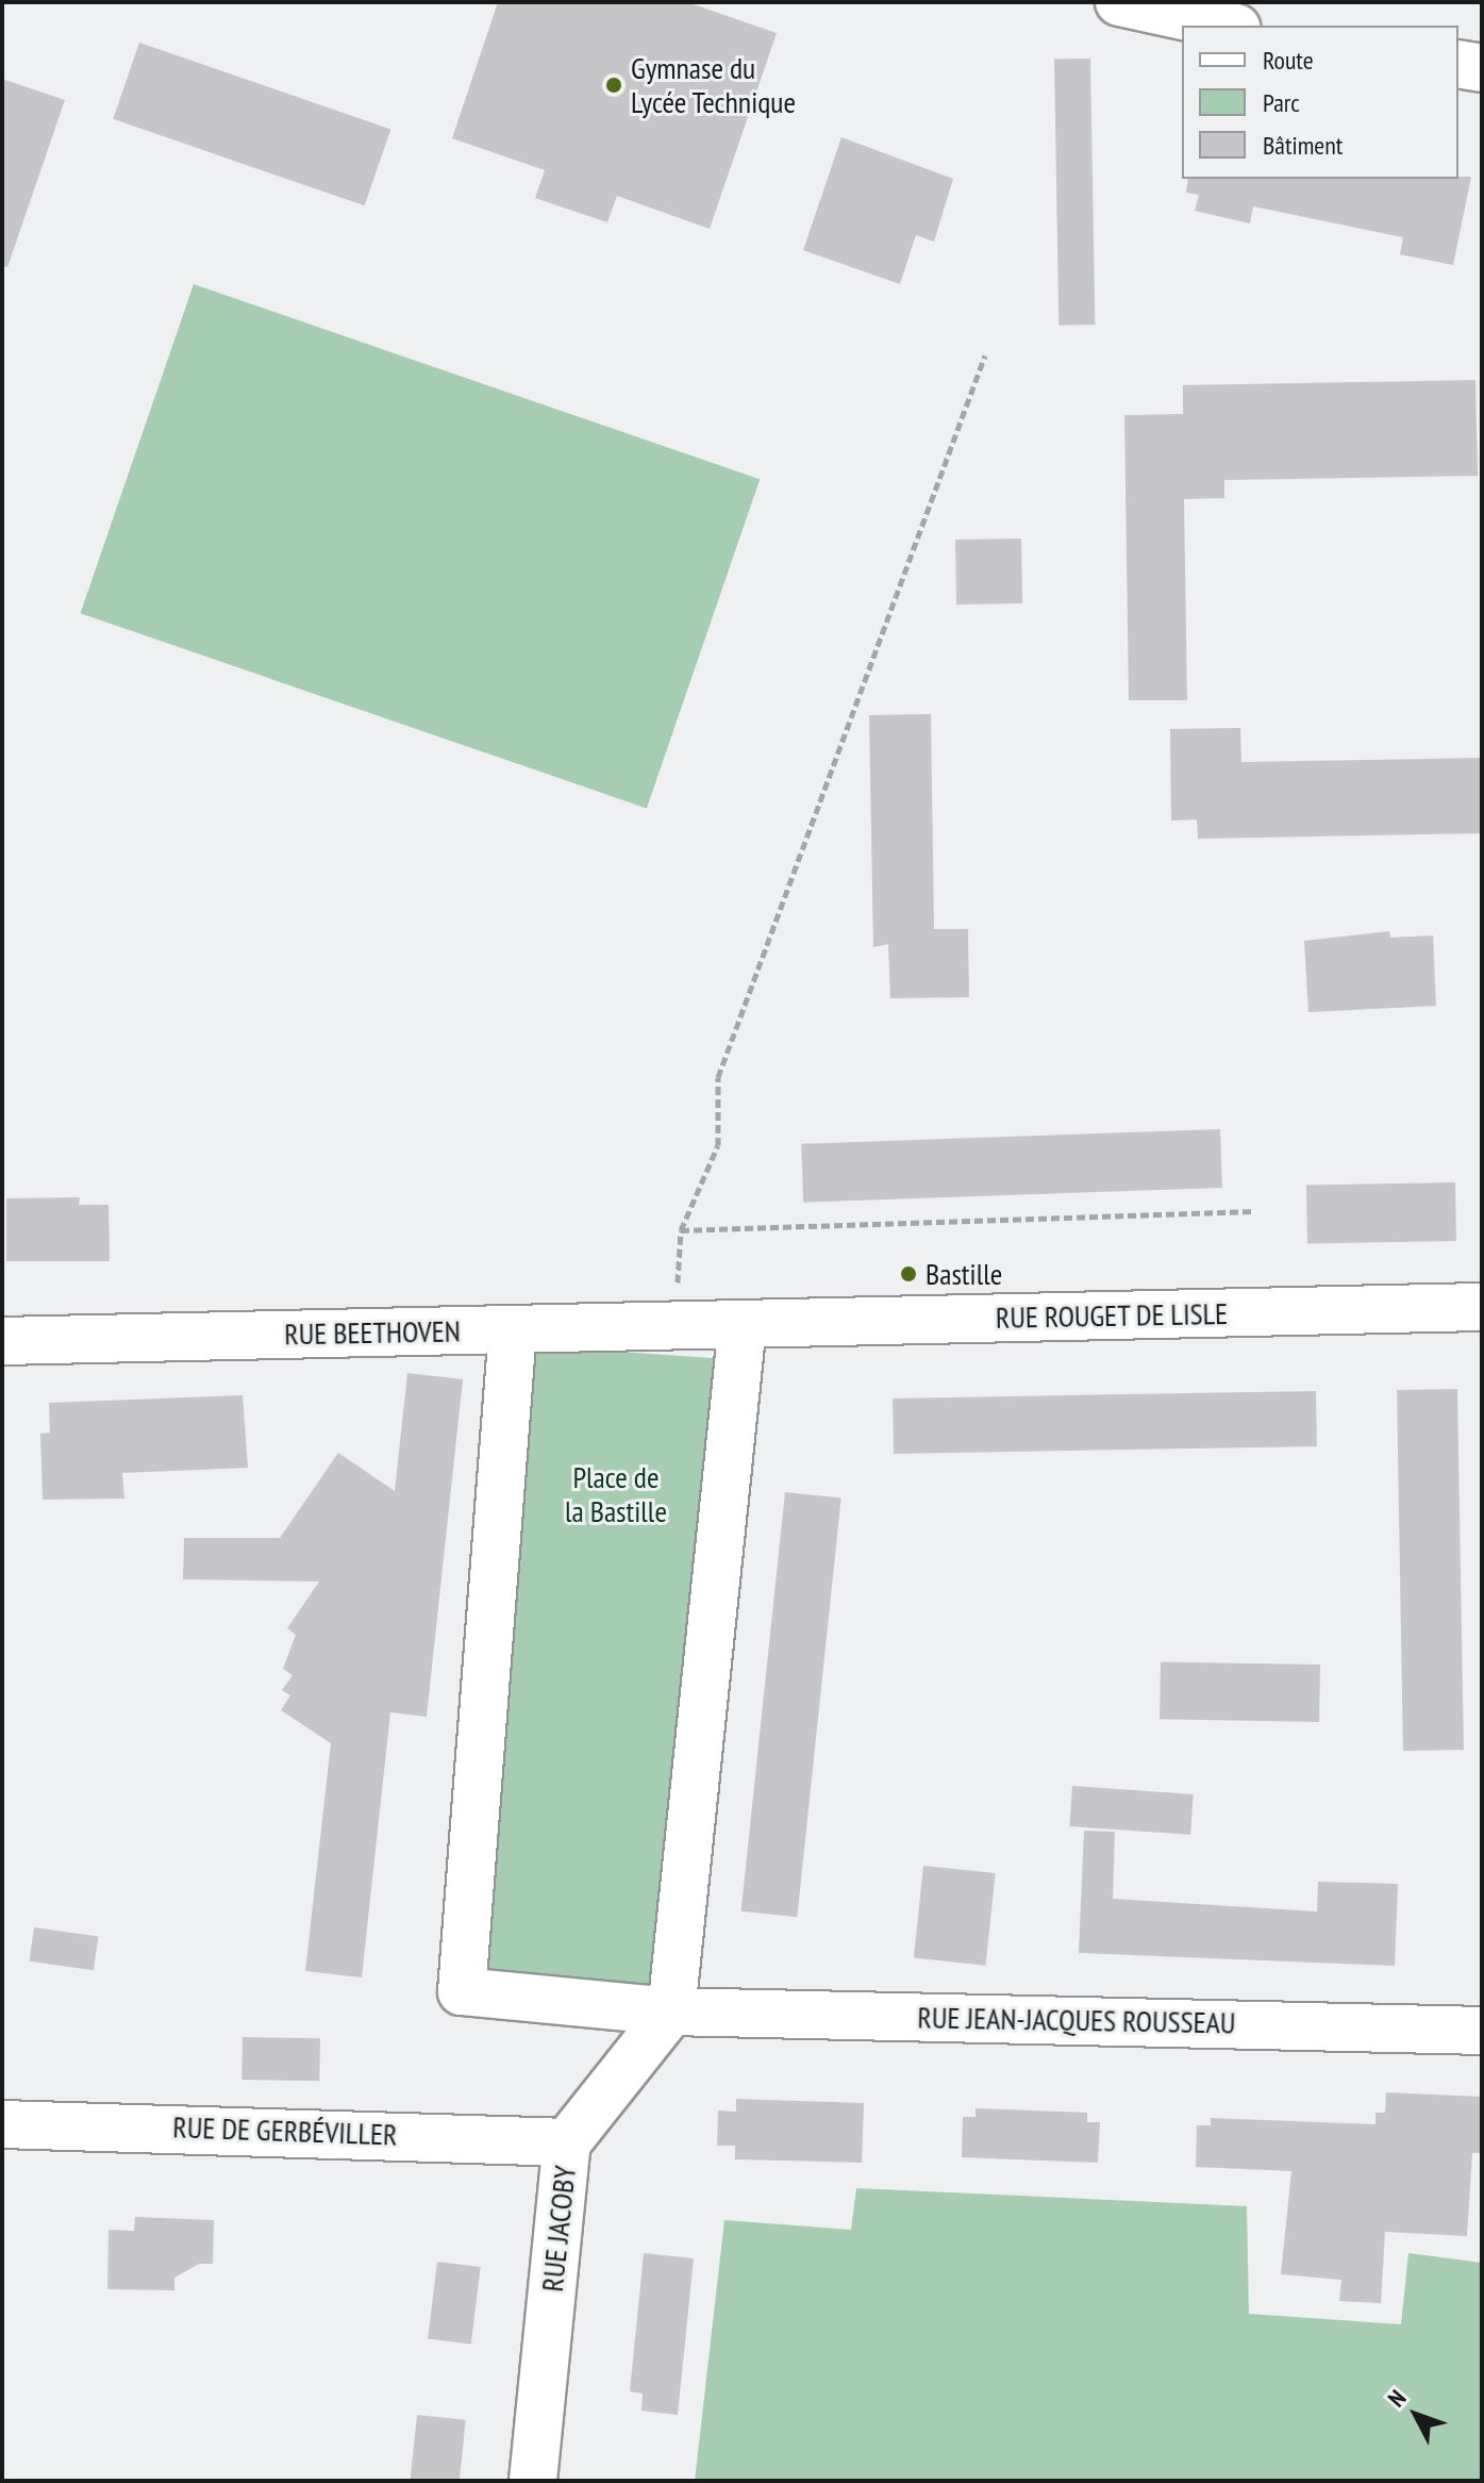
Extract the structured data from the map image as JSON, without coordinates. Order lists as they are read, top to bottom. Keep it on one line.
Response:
{"streets":{"street":["RUE ROUGET DE LISLE","RUE BEETHOVEN","RUE JEAN-JACQUES ROUSSEAU","RUE DE GERBÉVILLER","RUE JACOBY"]},"crossings":[["RUE ROUGET DE LISLE","RUE BEETHOVEN"],["RUE JEAN-JACQUES ROUSSEAU","RUE JACOBY"],["RUE DE GERBÉVILLER","RUE JACOBY"]],"parks":["Place de la Bastille"],"places":["Gymnase du Lycée Technique","Bastille"],"legend":["Route","Parc","Bâtiment"],"north":"top left"}
